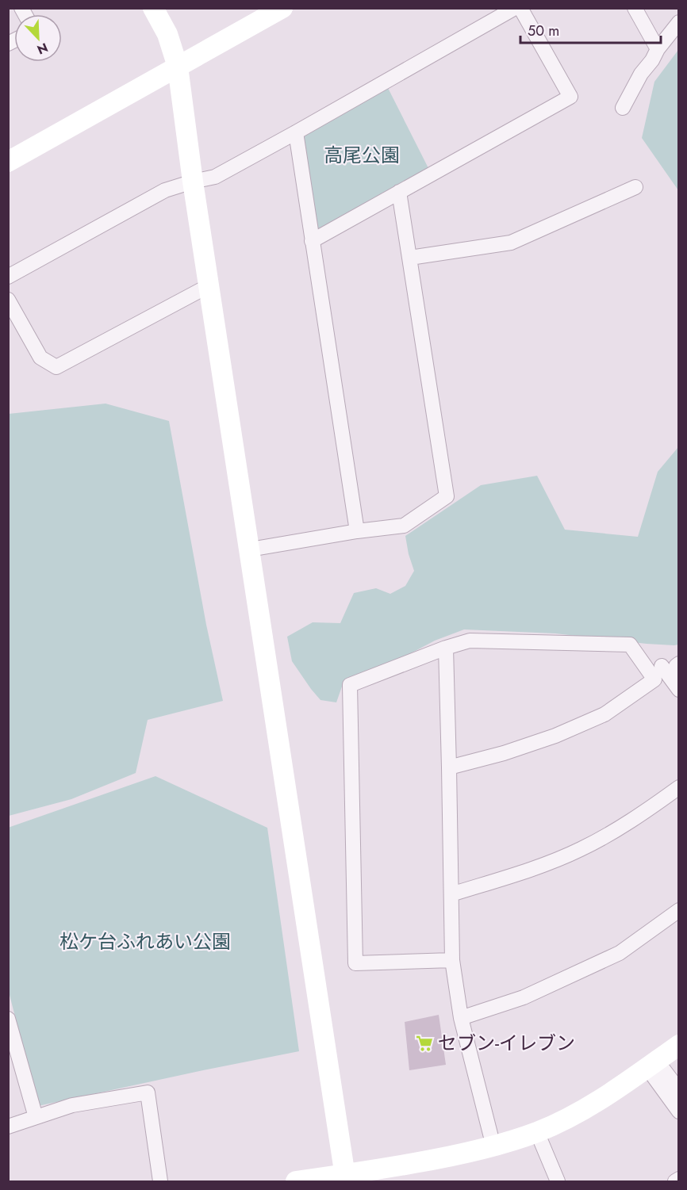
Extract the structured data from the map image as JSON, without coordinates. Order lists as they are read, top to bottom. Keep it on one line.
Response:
{"parks":["高尾公園","松ケ台ふれあい公園"],"places":{"supermarket":["セブン-イレブン"]},"scale_bar":"50 m","north":"bottom right"}
